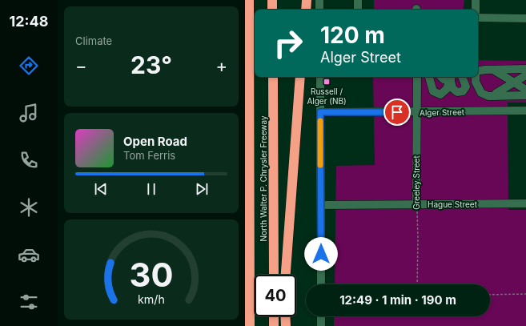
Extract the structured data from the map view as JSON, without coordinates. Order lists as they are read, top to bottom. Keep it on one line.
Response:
{"streets":{"highway":["North Walter P. Chrysler Freeway"],"street":["Alger Street","Greeley Street","Hague Street"]},"crossings":[["Alger Street","Greeley Street"],["Greeley Street","Hague Street"]],"places":{"transit":["Russell / Alger (NB)"]},"page":{"tabs":"12:48","tile":"Climate","turn":["120 m","Alger Street"],"heat":["−","23°","+"],"song":["Open Road","Tom Ferris"],"limit":"40","trip":"12:49 · 1 min · 190 m","gauge":["30","km/h"]}}
